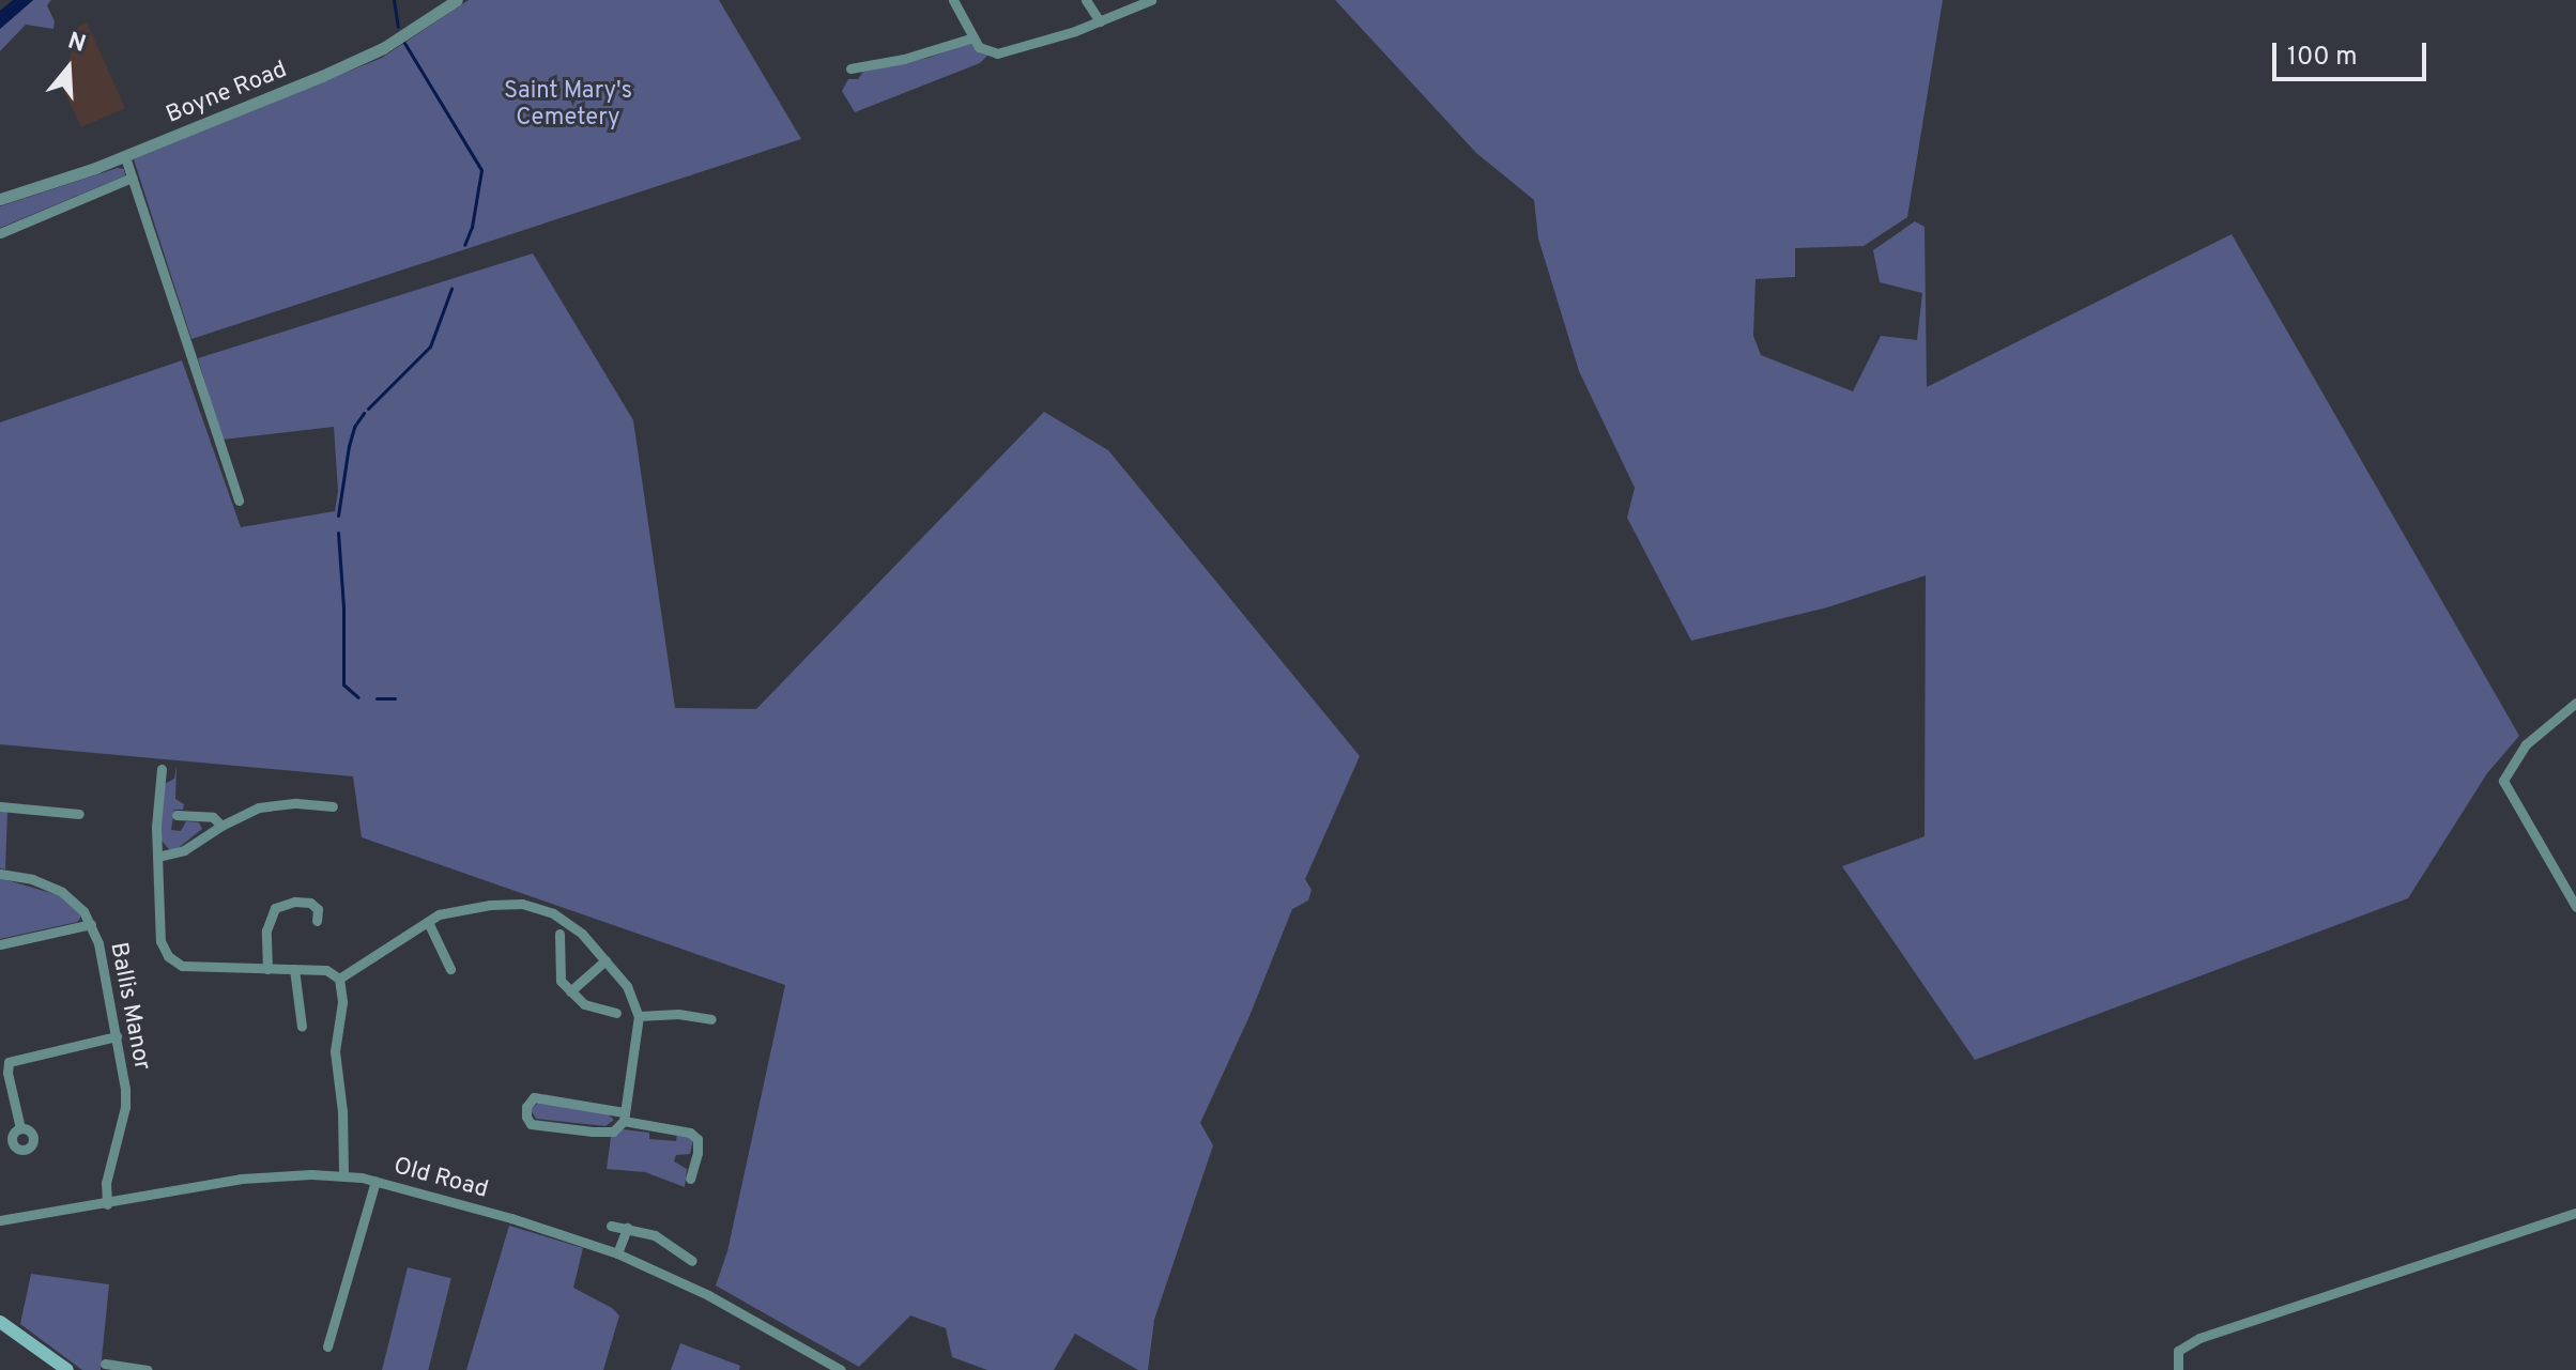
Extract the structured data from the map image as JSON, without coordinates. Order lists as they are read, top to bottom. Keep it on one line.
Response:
{"streets":{"street":["Boyne Road","Ballis Manor","Old Road"]},"crossings":[["Ballis Manor","Old Road"]],"parks":["Saint Mary's Cemetery"],"scale_bar":"100 m","north":"top"}
